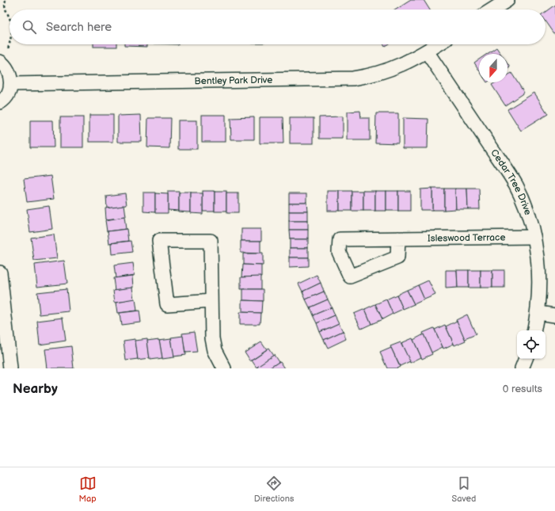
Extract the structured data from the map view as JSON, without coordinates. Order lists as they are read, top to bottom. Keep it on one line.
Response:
{"streets":{"street":["Bentley Park Drive","Cedar Tree Drive","Isleswood Terrace"]},"crossings":[["Bentley Park Drive","Cedar Tree Drive"],["Cedar Tree Drive","Isleswood Terrace"]],"north":"bottom","page":{"search":"Search here","heading":["Nearby","0 results"],"nav":["Map","Directions","Saved"]}}
